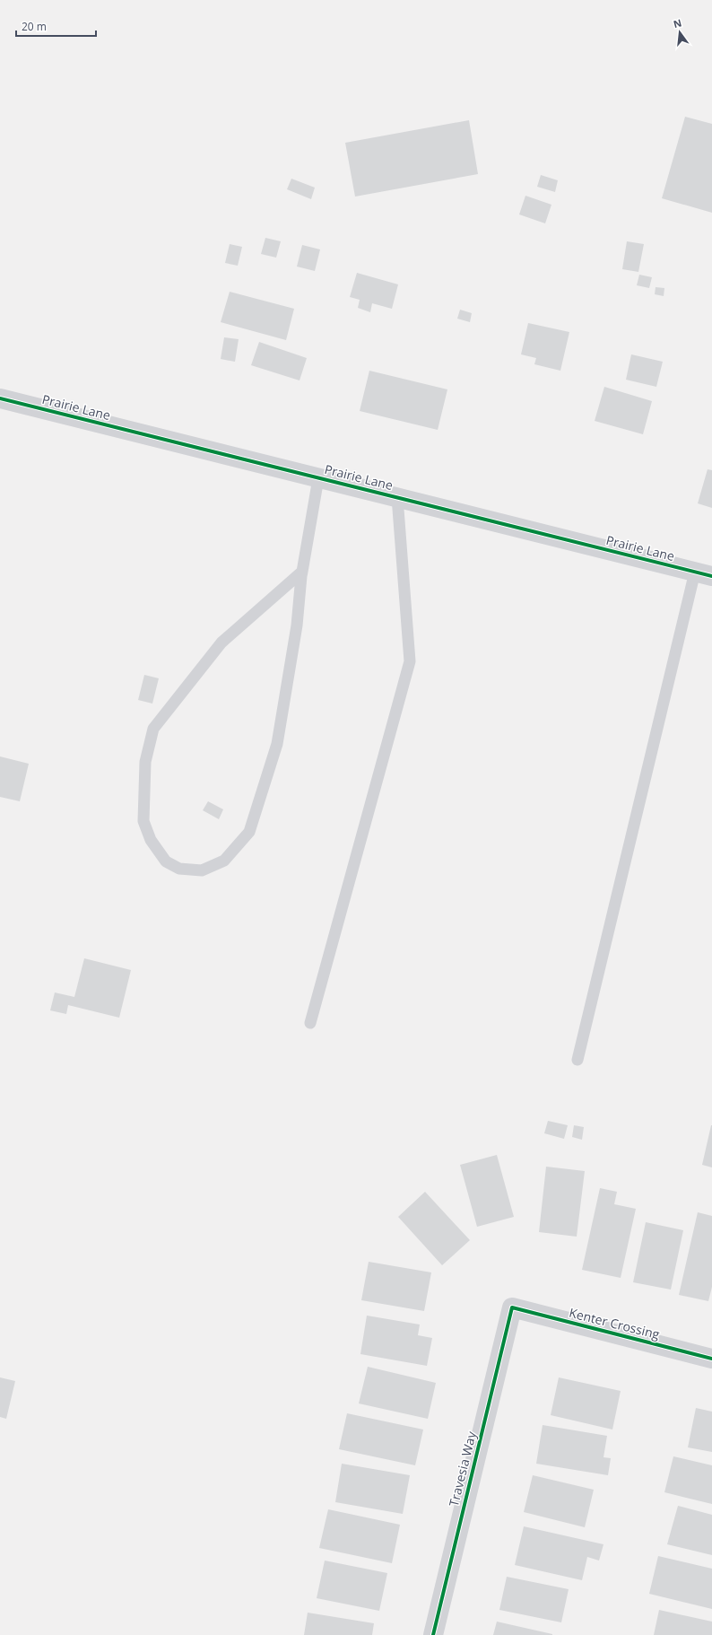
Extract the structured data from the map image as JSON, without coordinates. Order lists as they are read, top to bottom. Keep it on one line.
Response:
{"streets":{"street":["Prairie Lane","Kenter Crossing","Travesia Way"]},"crossings":[["Kenter Crossing","Travesia Way"]],"scale_bar":"20 m","north":"top"}
